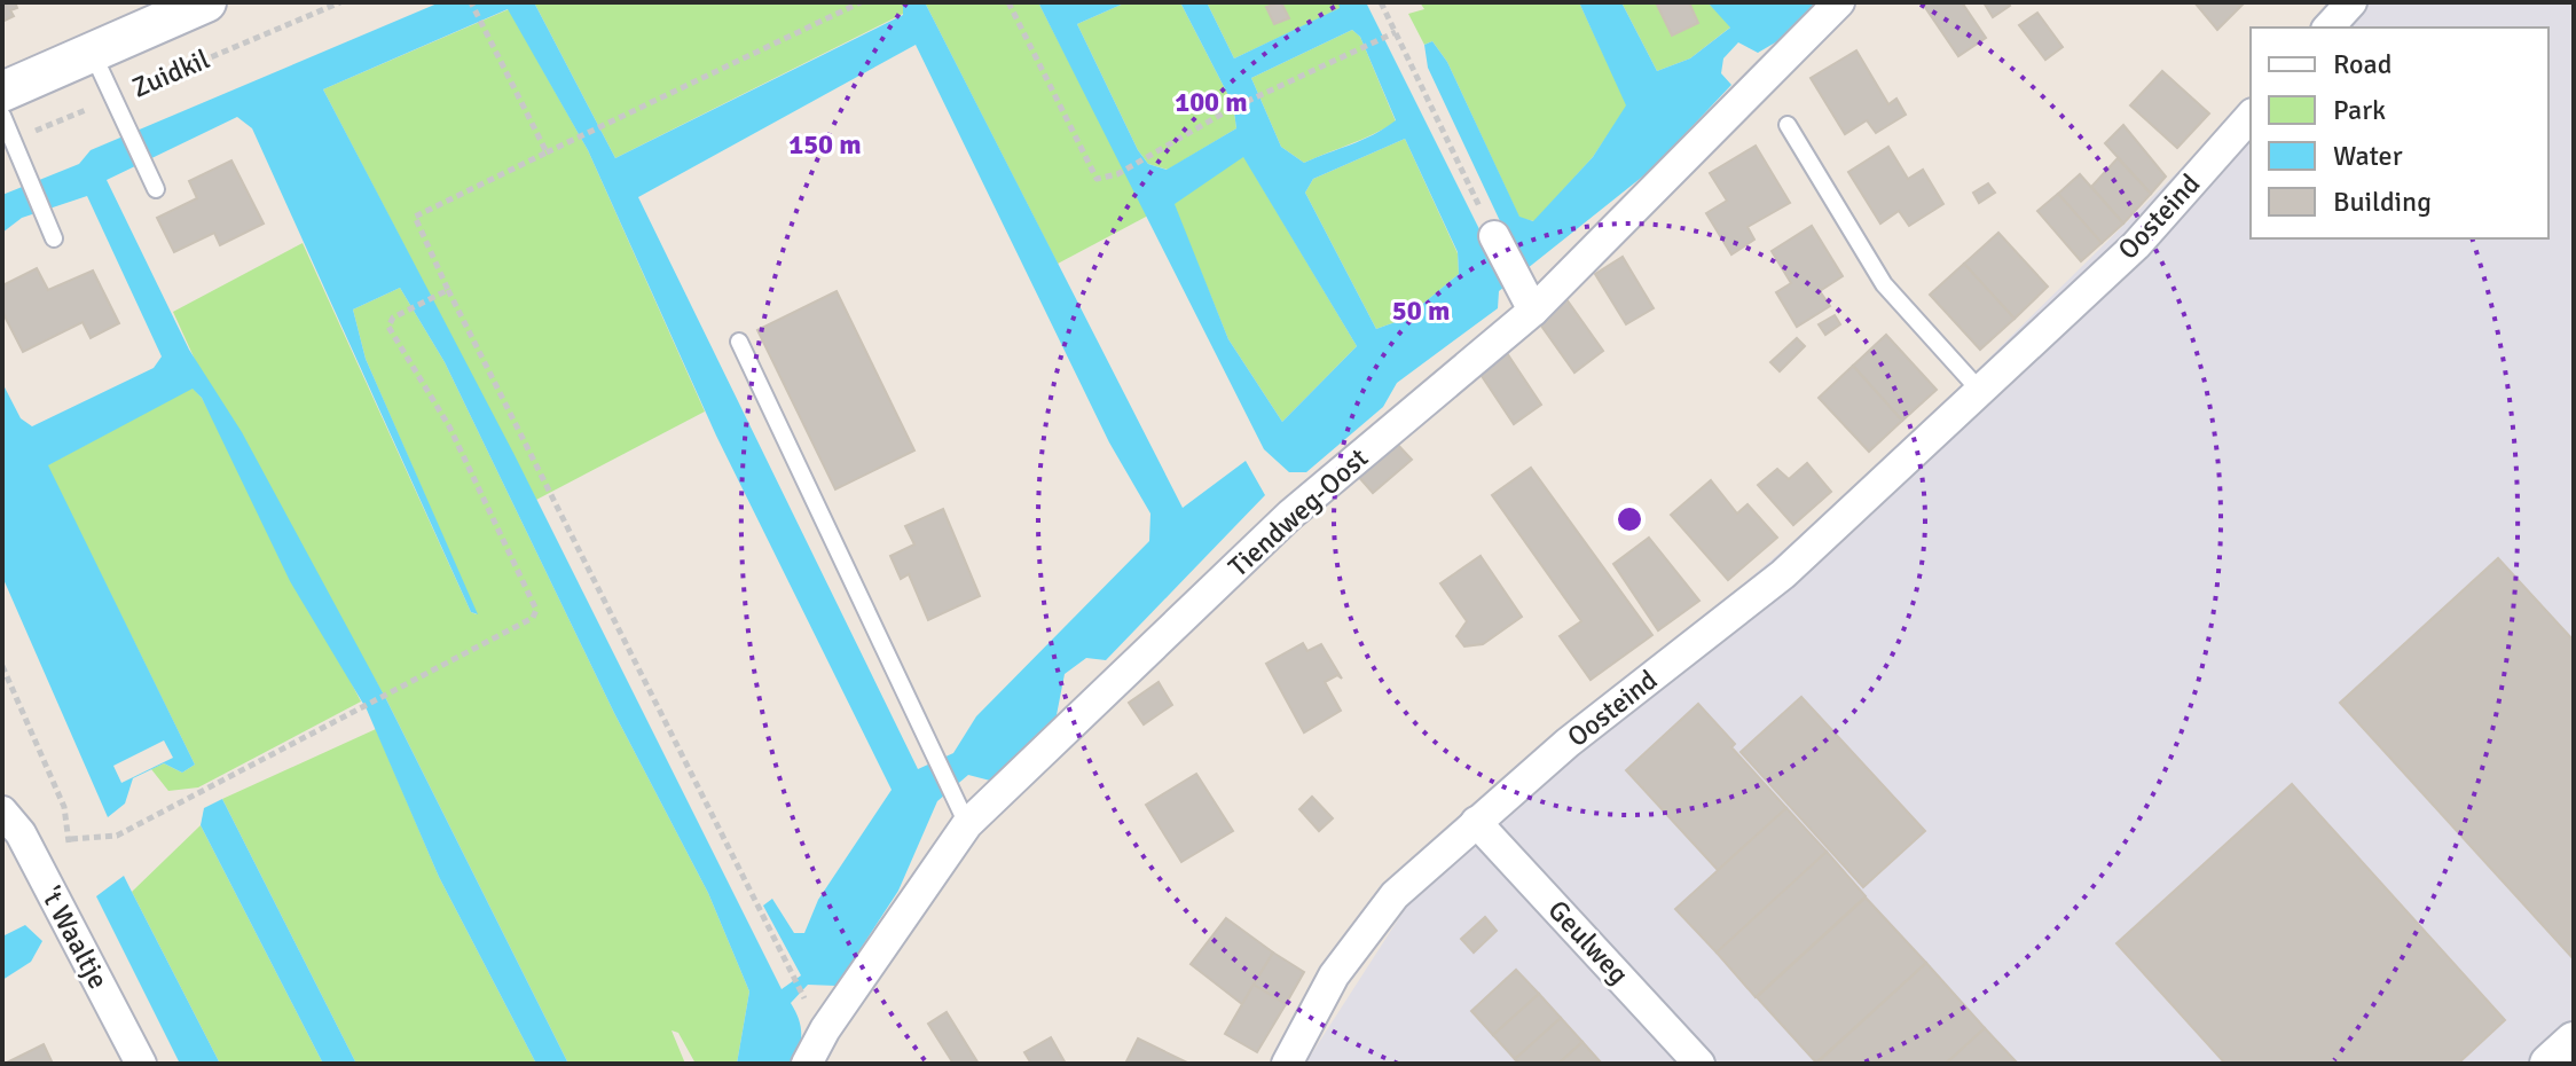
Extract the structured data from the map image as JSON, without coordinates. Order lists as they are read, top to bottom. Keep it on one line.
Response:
{"streets":{"street":["Zuidkil","Oosteind","Tiendweg-Oost","'t Waaltje","Geulweg"]},"crossings":[["Oosteind","Geulweg"]],"legend":["Road","Park","Water","Building"],"rings":["100 m","150 m","50 m"]}
